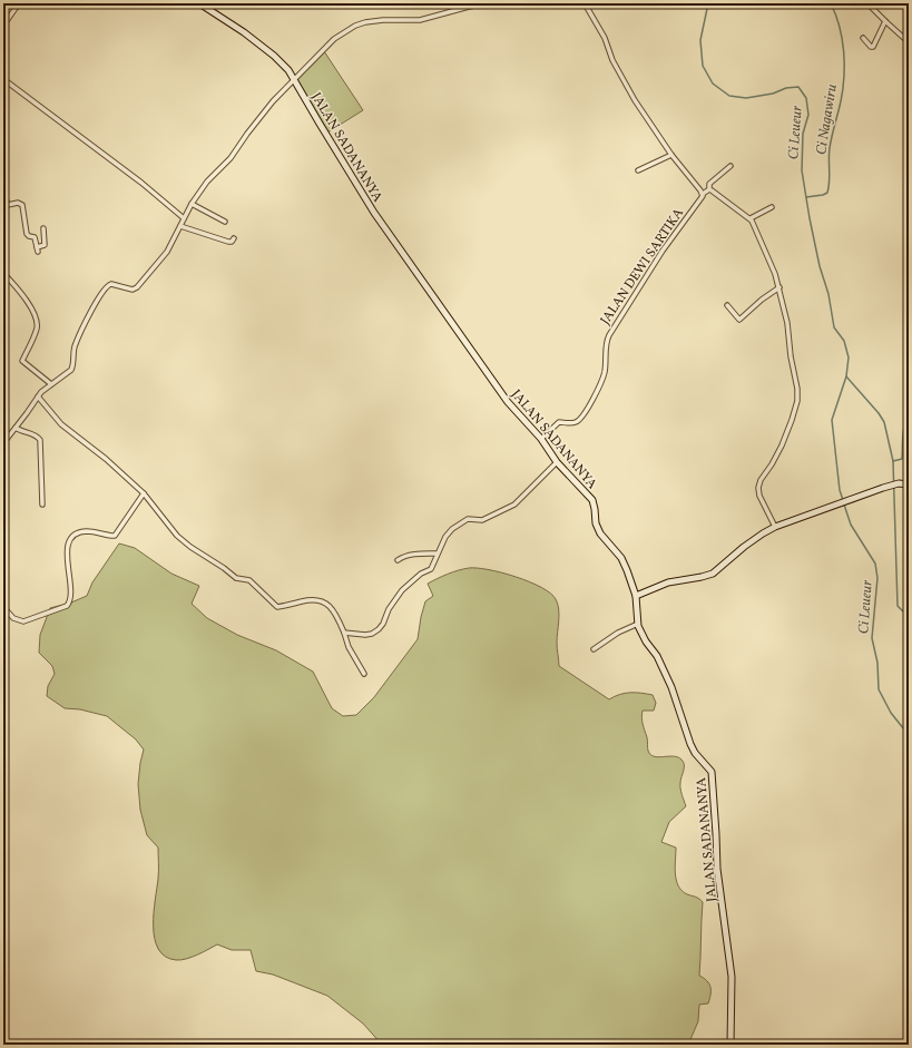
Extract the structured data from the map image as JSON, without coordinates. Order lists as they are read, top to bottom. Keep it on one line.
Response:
{"streets":{"street":["JALAN SADANANYA","JALAN DEWI SARTIKA"]},"crossings":[["JALAN SADANANYA","JALAN DEWI SARTIKA"]],"water":["Ci Nagawiru","Ci Leueur"]}
